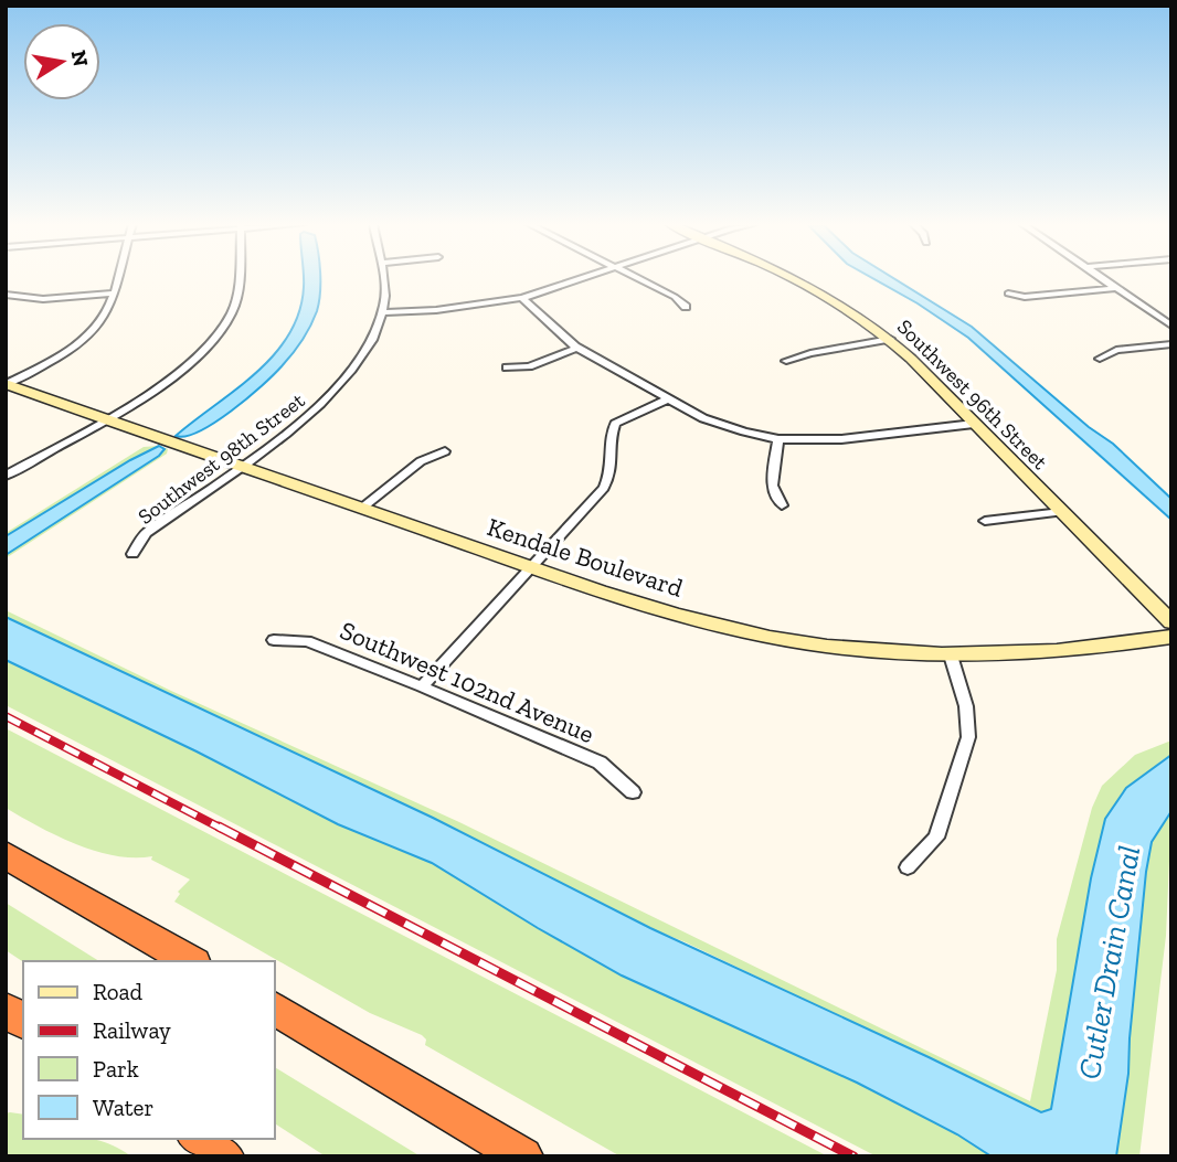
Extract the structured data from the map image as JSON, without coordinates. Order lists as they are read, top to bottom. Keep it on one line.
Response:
{"streets":{"street":["Southwest 96th Street","Southwest 98th Street","Kendale Boulevard","Southwest 102nd Avenue"]},"crossings":[["Southwest 98th Street","Kendale Boulevard"]],"water":["Cutler Drain Canal"],"legend":["Road","Railway","Park","Water"],"north":"right"}
